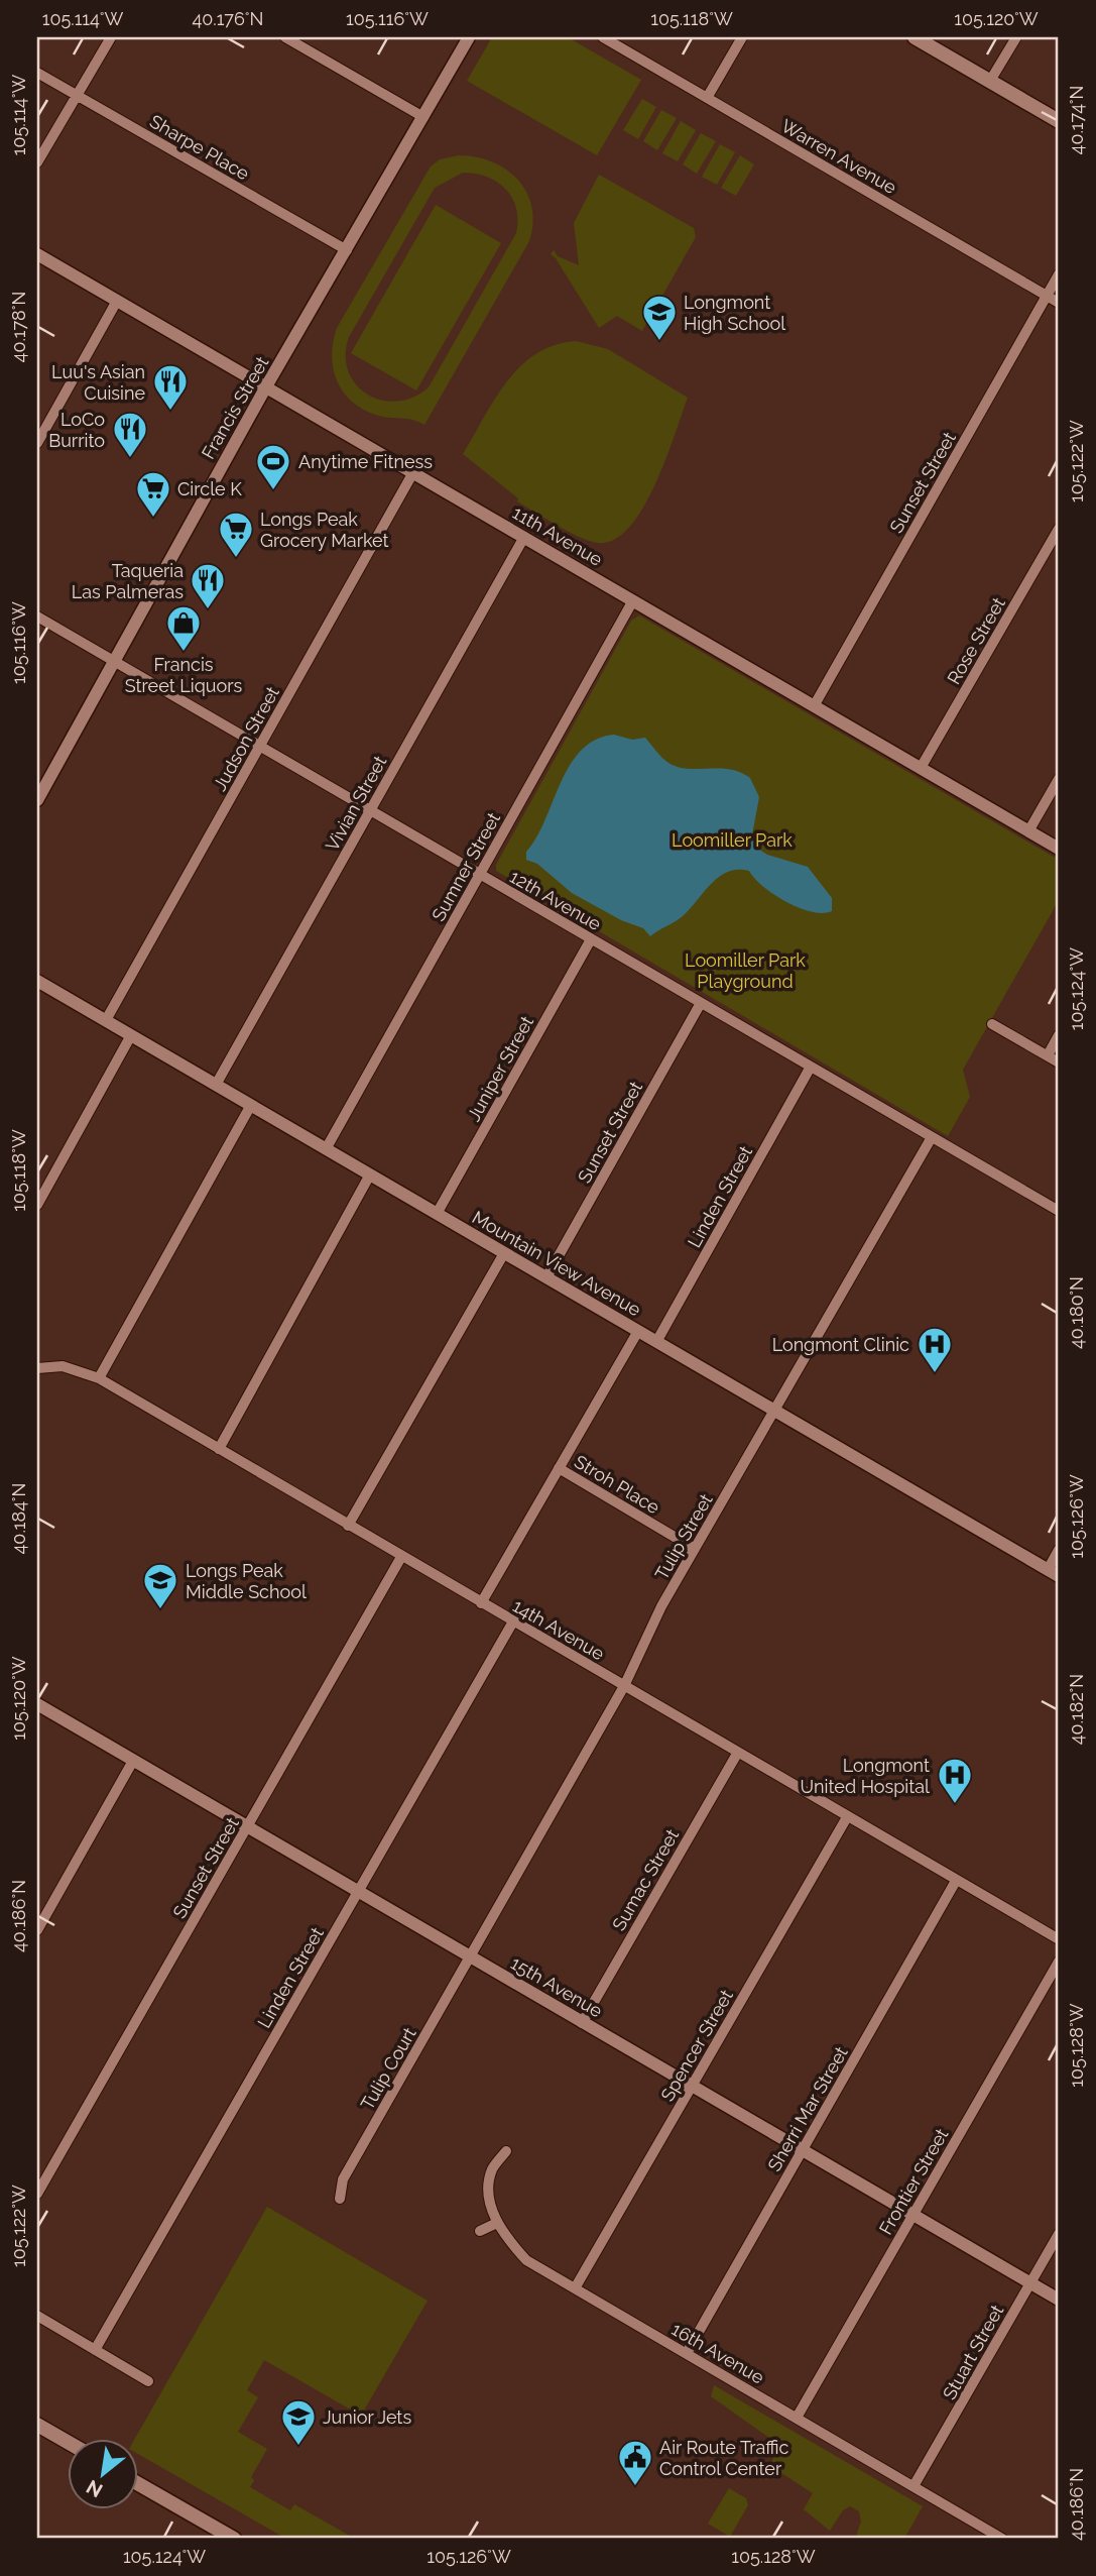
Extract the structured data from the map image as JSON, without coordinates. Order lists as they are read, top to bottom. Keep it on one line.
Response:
{"streets":{"street":["Sharpe Place","Warren Avenue","Francis Street","Sunset Street","11th Avenue","Rose Street","Judson Street","Vivian Street","Sumner Street","12th Avenue","Juniper Street","Linden Street","Mountain View Avenue","Stroh Place","Tulip Street","14th Avenue","Sumac Street","15th Avenue","Spencer Street","Tulip Court","Sherri Mar Street","Frontier Street","Stuart Street","16th Avenue"]},"crossings":[["Sharpe Place","Francis Street"],["Warren Avenue","Sunset Street"],["Francis Street","11th Avenue"],["Francis Street","12th Avenue"],["Sunset Street","11th Avenue"],["Sunset Street","12th Avenue"],["Sunset Street","Mountain View Avenue"],["Sunset Street","14th Avenue"],["Sunset Street","15th Avenue"],["11th Avenue","Rose Street"],["11th Avenue","Judson Street"],["11th Avenue","Vivian Street"],["11th Avenue","Sumner Street"],["Judson Street","12th Avenue"],["Judson Street","Mountain View Avenue"],["Vivian Street","12th Avenue"],["Vivian Street","Mountain View Avenue"],["Sumner Street","12th Avenue"],["Sumner Street","Mountain View Avenue"],["12th Avenue","Juniper Street"],["12th Avenue","Linden Street"],["12th Avenue","Tulip Street"],["Juniper Street","Mountain View Avenue"],["Linden Street","Mountain View Avenue"],["Linden Street","14th Avenue"],["Linden Street","15th Avenue"],["Mountain View Avenue","Tulip Street"],["Stroh Place","Tulip Street"],["Tulip Street","14th Avenue"],["Tulip Street","15th Avenue"],["Tulip Street","Tulip Court"],["14th Avenue","Sumac Street"],["14th Avenue","Spencer Street"],["14th Avenue","Sherri Mar Street"],["Sumac Street","15th Avenue"],["15th Avenue","Spencer Street"],["15th Avenue","Tulip Court"],["15th Avenue","Sherri Mar Street"],["15th Avenue","Frontier Street"],["15th Avenue","Stuart Street"],["Spencer Street","16th Avenue"],["Sherri Mar Street","16th Avenue"],["Frontier Street","16th Avenue"],["Stuart Street","16th Avenue"]],"parks":["Loomiller Park","Loomiller Park Playground"],"places":{"school or university":["Longmont High School","Longs Peak Middle School","Junior Jets"],"restaurant":["Luu's Asian Cuisine","LoCo Burrito","Taqueria Las Palmeras"],"sports":["Anytime Fitness"],"supermarket":["Circle K","Longs Peak Grocery Market"],"shop":["Francis Street Liquors"],"hospital":["Longmont Clinic","Longmont United Hospital"],"public building":["Air Route Traffic Control Center"]},"north":"bottom left","coordinates":["105.114°W","40.176°N","105.116°W","105.118°W","105.120°W","40.174°N","40.178°N","105.122°W","105.124°W","40.180°N","105.126°W","40.184°N","40.182°N","40.186°N","105.128°W"]}
